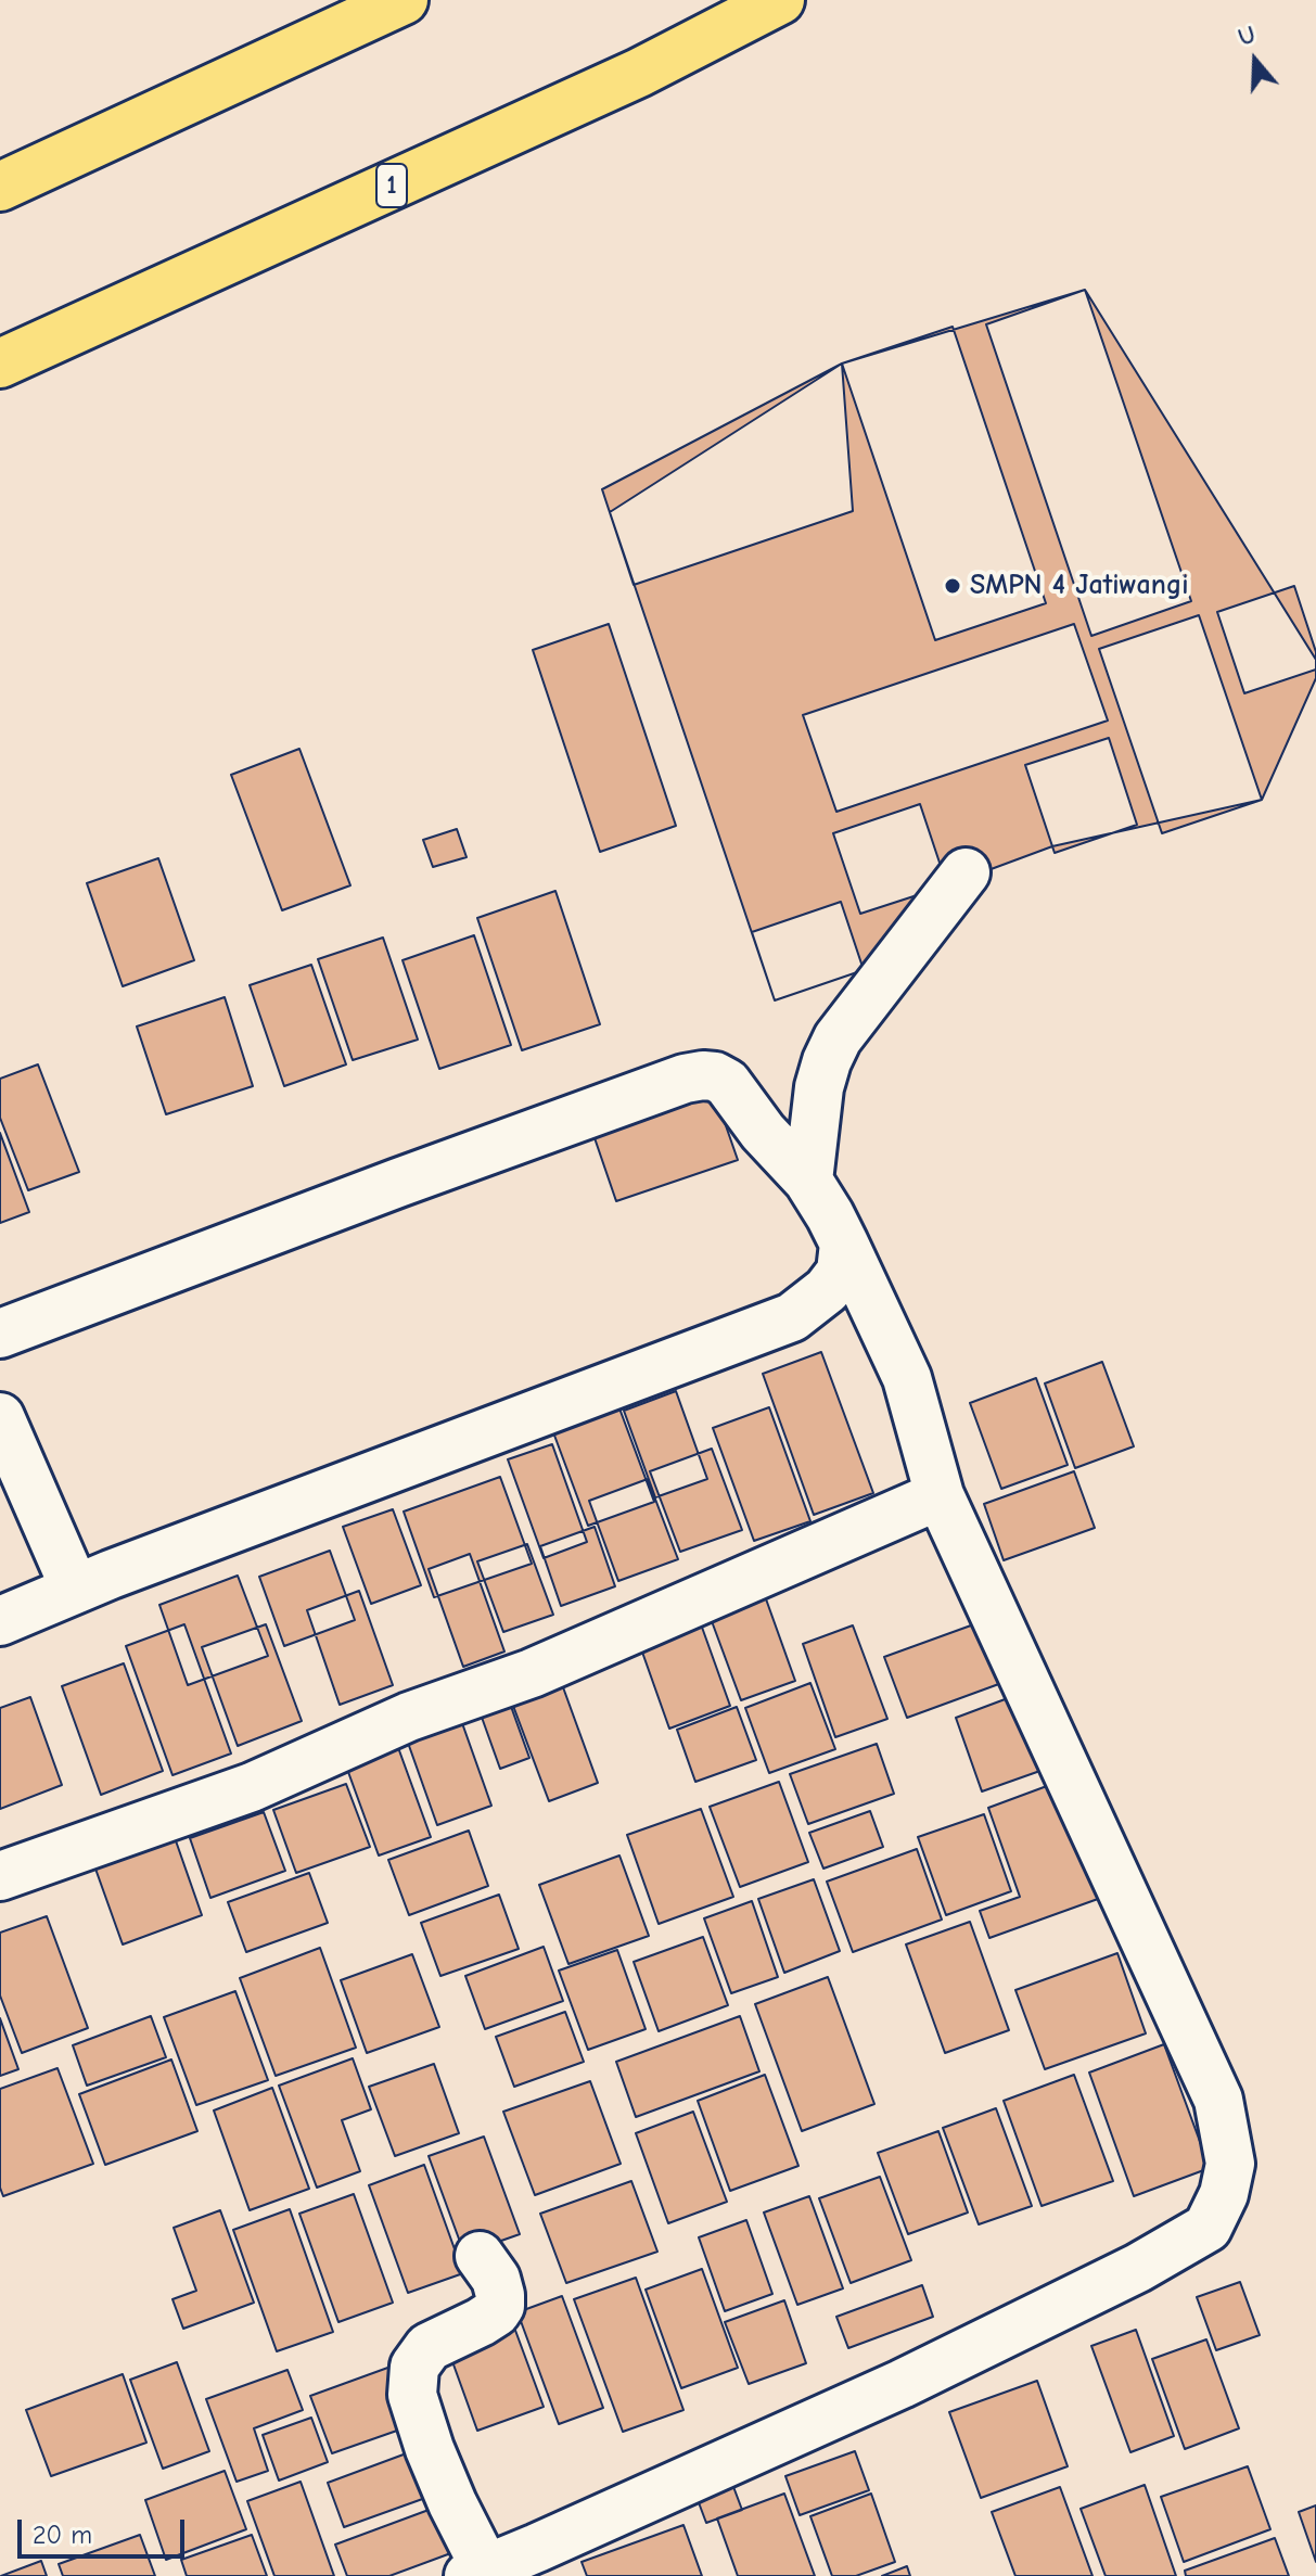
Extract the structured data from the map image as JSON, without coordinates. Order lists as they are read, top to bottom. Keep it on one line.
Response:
{"streets":{"highway":["1"]},"places":["SMPN 4 Jatiwangi"],"scale_bar":"20 m","north":"top"}
